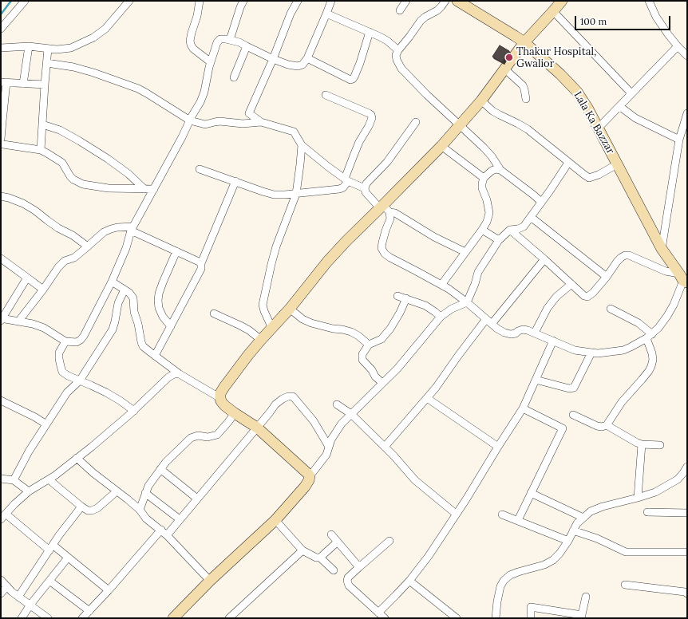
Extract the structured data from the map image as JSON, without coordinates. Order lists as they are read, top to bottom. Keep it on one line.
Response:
{"streets":{"street":["Lala Ka Bazzar"]},"places":["Thakur Hospital, Gwalior"],"scale_bar":"100 m"}
